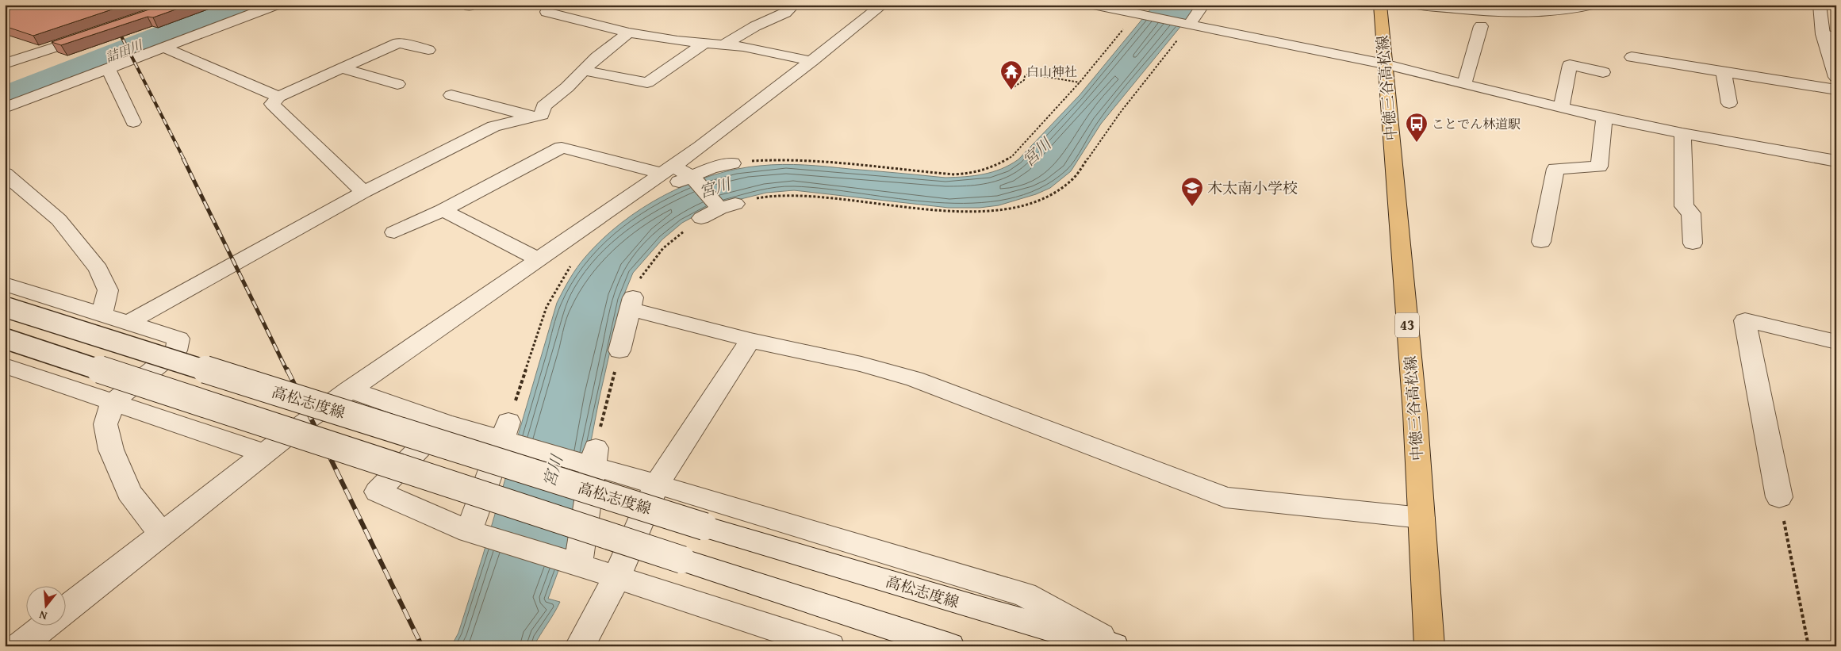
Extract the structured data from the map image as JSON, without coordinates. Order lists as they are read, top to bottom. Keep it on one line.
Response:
{"streets":{"main road":["中徳三谷高松線","43"],"street":["高松志度線"]},"water":["詰田川","宮川"],"places":{"temple":["白山神社"],"bus stop":["ことでん林道駅"],"school or university":["木太南小学校"]},"north":"bottom"}
